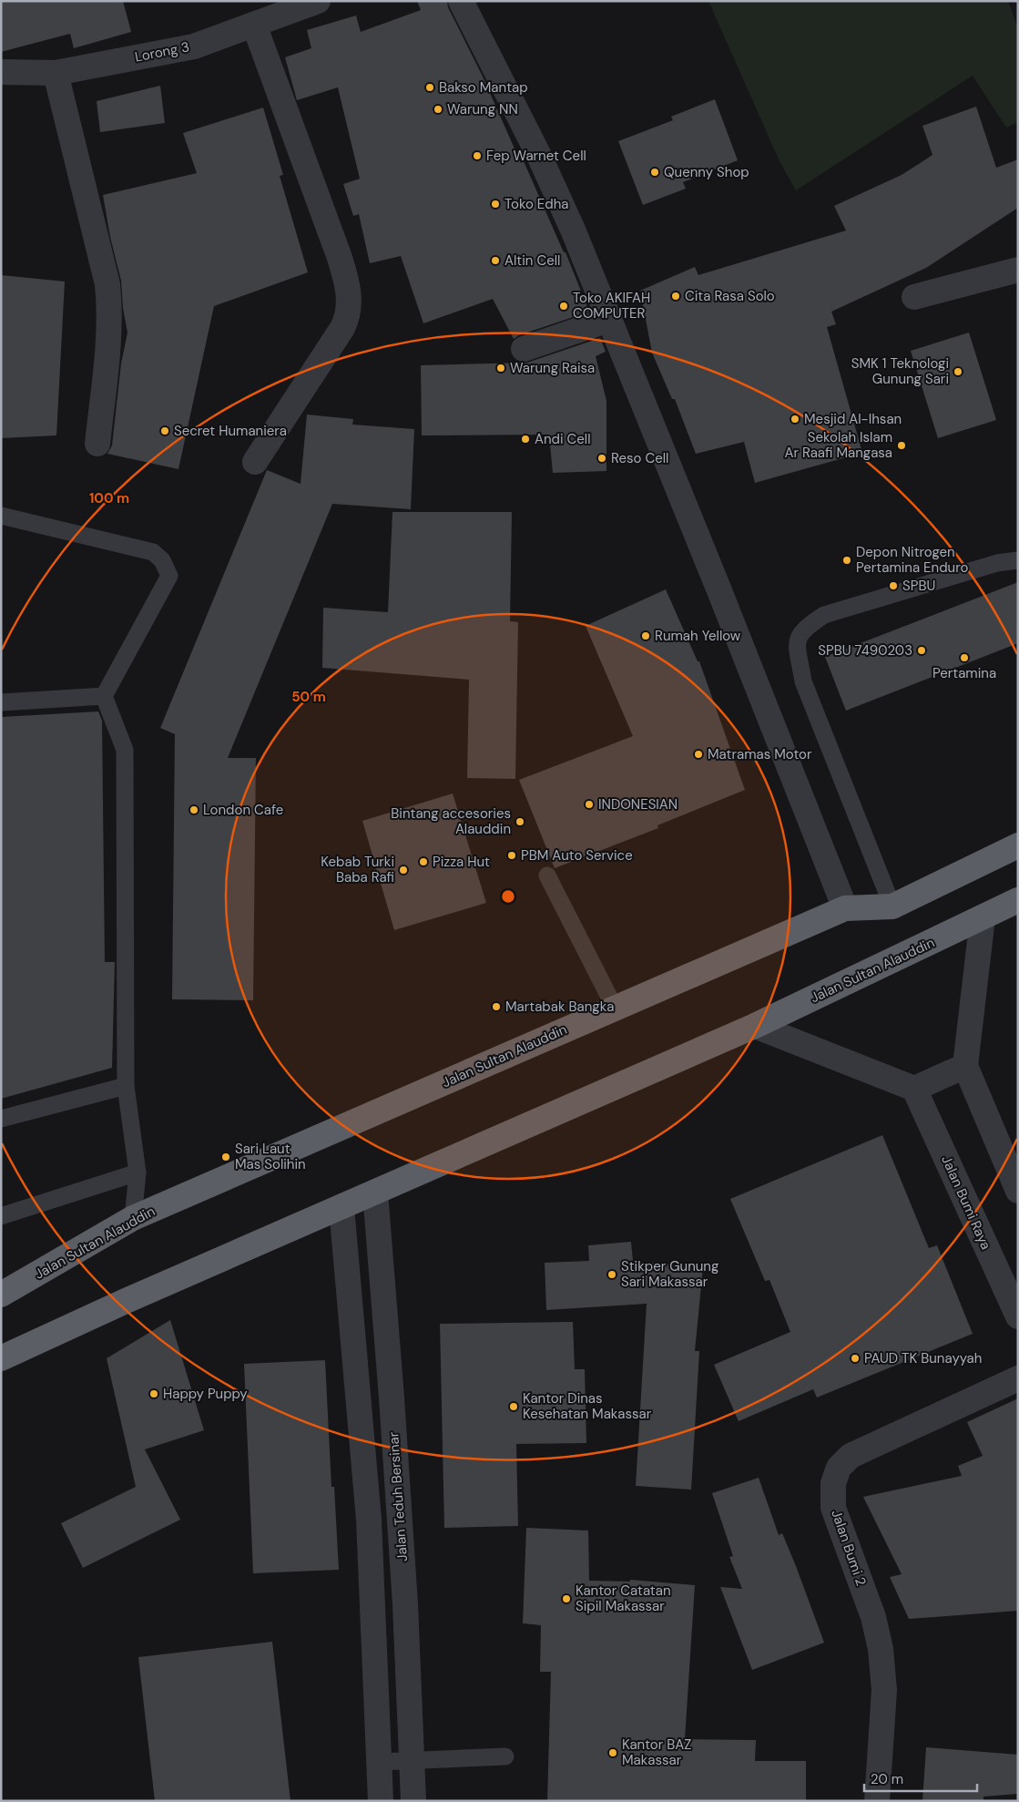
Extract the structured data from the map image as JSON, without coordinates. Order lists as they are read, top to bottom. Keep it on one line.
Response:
{"streets":{"highway":["Jalan Sultan Alauddin"],"street":["Lorong 3","Jalan Bumi Raya","Jalan Teduh Bersinar","Jalan Bumi 2"]},"crossings":[["Jalan Sultan Alauddin","Jalan Teduh Bersinar"]],"places":["Bakso Mantap","Warung NN","Fep Warnet Cell","Quenny Shop","Toko Edha","Altin Cell","Cita Rasa Solo","Toko AKIFAH COMPUTER","Warung Raisa","SMK 1 Teknologi Gunung Sari","Mesjid Al-Ihsan","Secret Humaniera","Andi Cell","Sekolah Islam Ar Raafi Mangasa","Reso Cell","Depon Nitrogen Pertamina Enduro","SPBU","Rumah Yellow","SPBU 7490203","Pertamina","Matramas Motor","INDONESIAN","London Cafe","Bintang accesories Alauddin","PBM Auto Service","Pizza Hut","Kebab Turki Baba Rafi","Martabak Bangka","Sari Laut Mas Solihin","Stikper Gunung Sari Makassar","PAUD TK Bunayyah","Happy Puppy","Kantor Dinas Kesehatan Makassar","Kantor Catatan Sipil Makassar","Kantor BAZ Makassar"],"scale_bar":"20 m","rings":["100 m","50 m"]}
